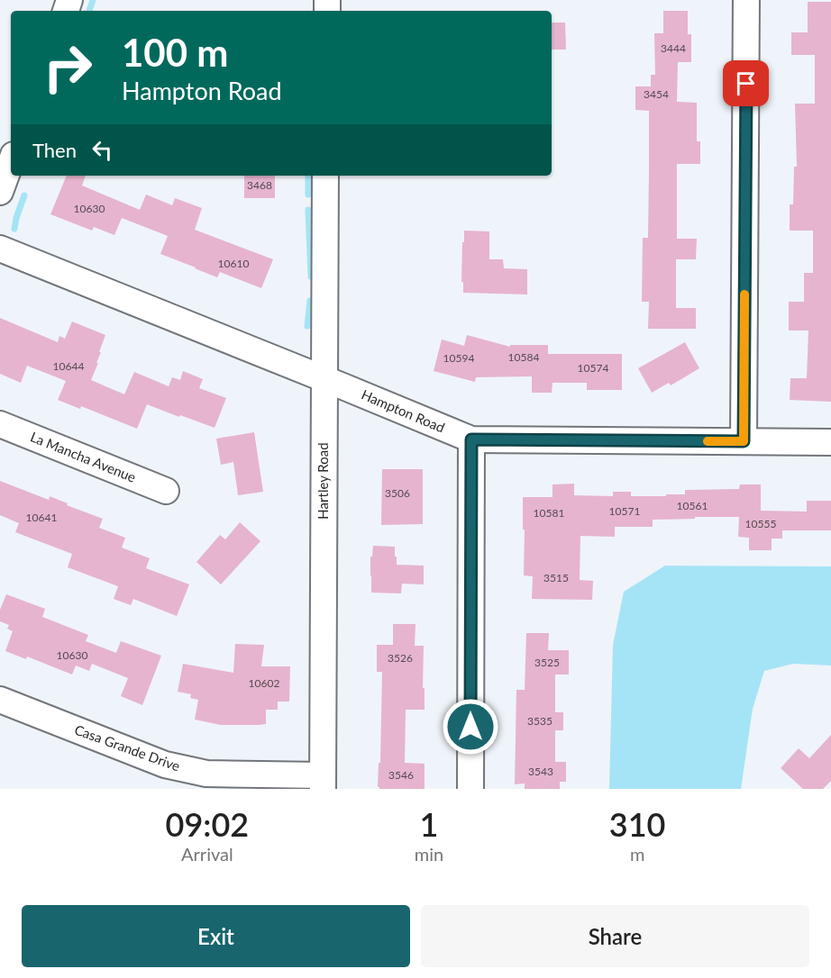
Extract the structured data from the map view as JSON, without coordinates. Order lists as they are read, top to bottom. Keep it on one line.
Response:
{"streets":{"street":["Hampton Road","La Mancha Avenue","Hartley Road","Casa Grande Drive"]},"crossings":[["Hampton Road","Hartley Road"],["Hartley Road","Casa Grande Drive"]],"house_numbers":["3444","3454","3468","10630","10610","10584","10594","10644","10574","3506","10561","10571","10581","10641","10555","3515","10630","3526","3525","10602","3535","3543","3546"],"page":{"turn":["100 m","Hampton Road"],"then":"Then","eta":["09:02","Arrival","1","min","310","m"],"buttons":["Exit","Share"]}}
